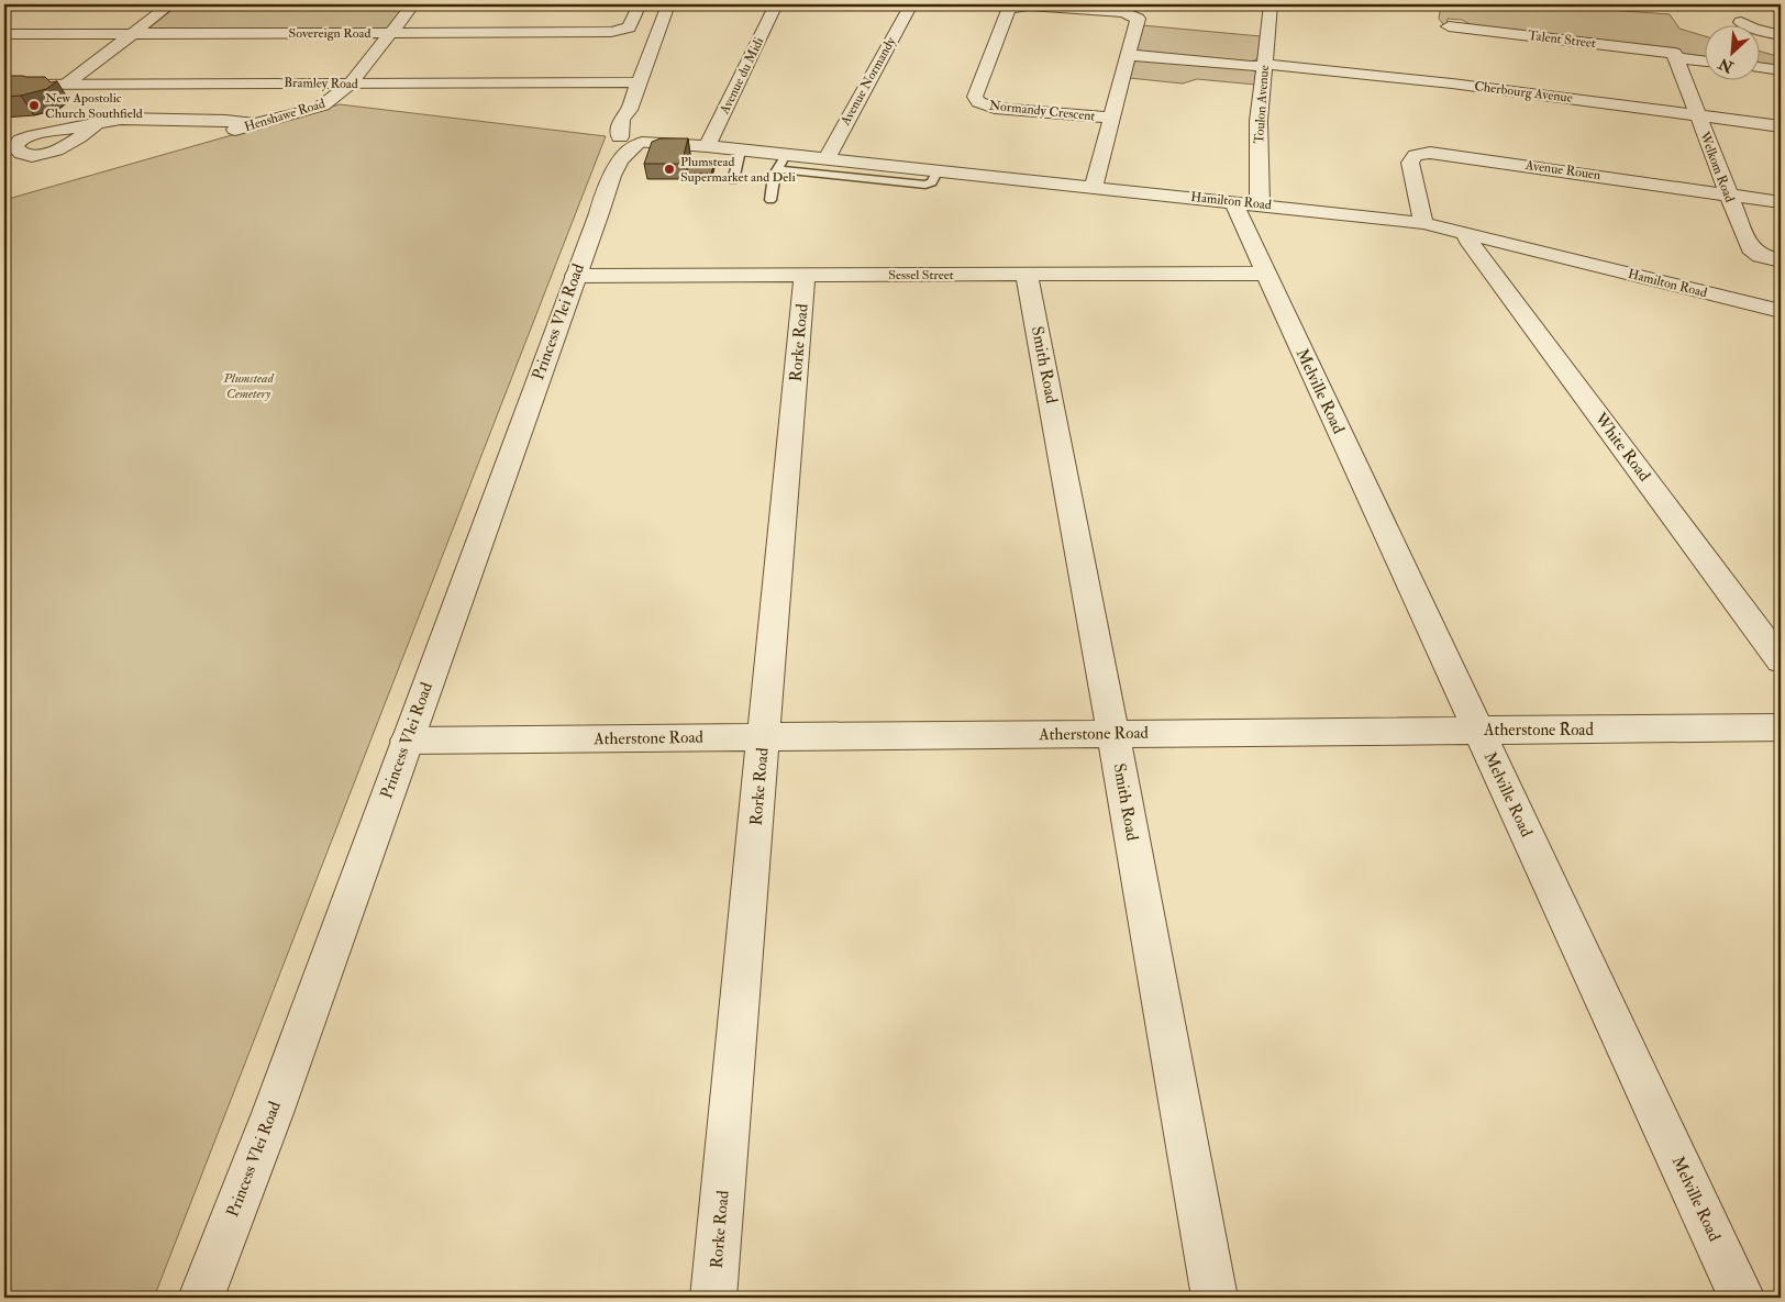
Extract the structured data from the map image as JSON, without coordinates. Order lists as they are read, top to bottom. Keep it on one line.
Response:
{"streets":{"street":["Sovereign Road","Talent Street","Avenue du Midi","Avenue Normandy","Bramley Road","Cherbourg Avenue","Toulon Avenue","Normandy Crescent","Henshawe Road","Welkom Road","Avenue Rouen","Hamilton Road","Sessel Street","Princess Vlei Road","Rorke Road","Smith Road","Melville Road","White Road","Atherstone Road"]},"crossings":[["Sovereign Road","Henshawe Road"],["Talent Street","Welkom Road"],["Avenue du Midi","Hamilton Road"],["Avenue Normandy","Hamilton Road"],["Bramley Road","Henshawe Road"],["Cherbourg Avenue","Toulon Avenue"],["Cherbourg Avenue","Welkom Road"],["Toulon Avenue","Hamilton Road"],["Toulon Avenue","Melville Road"],["Normandy Crescent","Hamilton Road"],["Welkom Road","Avenue Rouen"],["Avenue Rouen","Hamilton Road"],["Hamilton Road","Princess Vlei Road"],["Hamilton Road","Melville Road"],["Hamilton Road","White Road"],["Sessel Street","Princess Vlei Road"],["Sessel Street","Rorke Road"],["Sessel Street","Smith Road"],["Sessel Street","Melville Road"],["Princess Vlei Road","Atherstone Road"],["Rorke Road","Atherstone Road"],["Smith Road","Atherstone Road"],["Melville Road","Atherstone Road"]],"parks":["Plumstead Cemetery"],"places":["New Apostolic Church Southfield","Plumstead Supermarket and Deli"],"north":"bottom left"}
